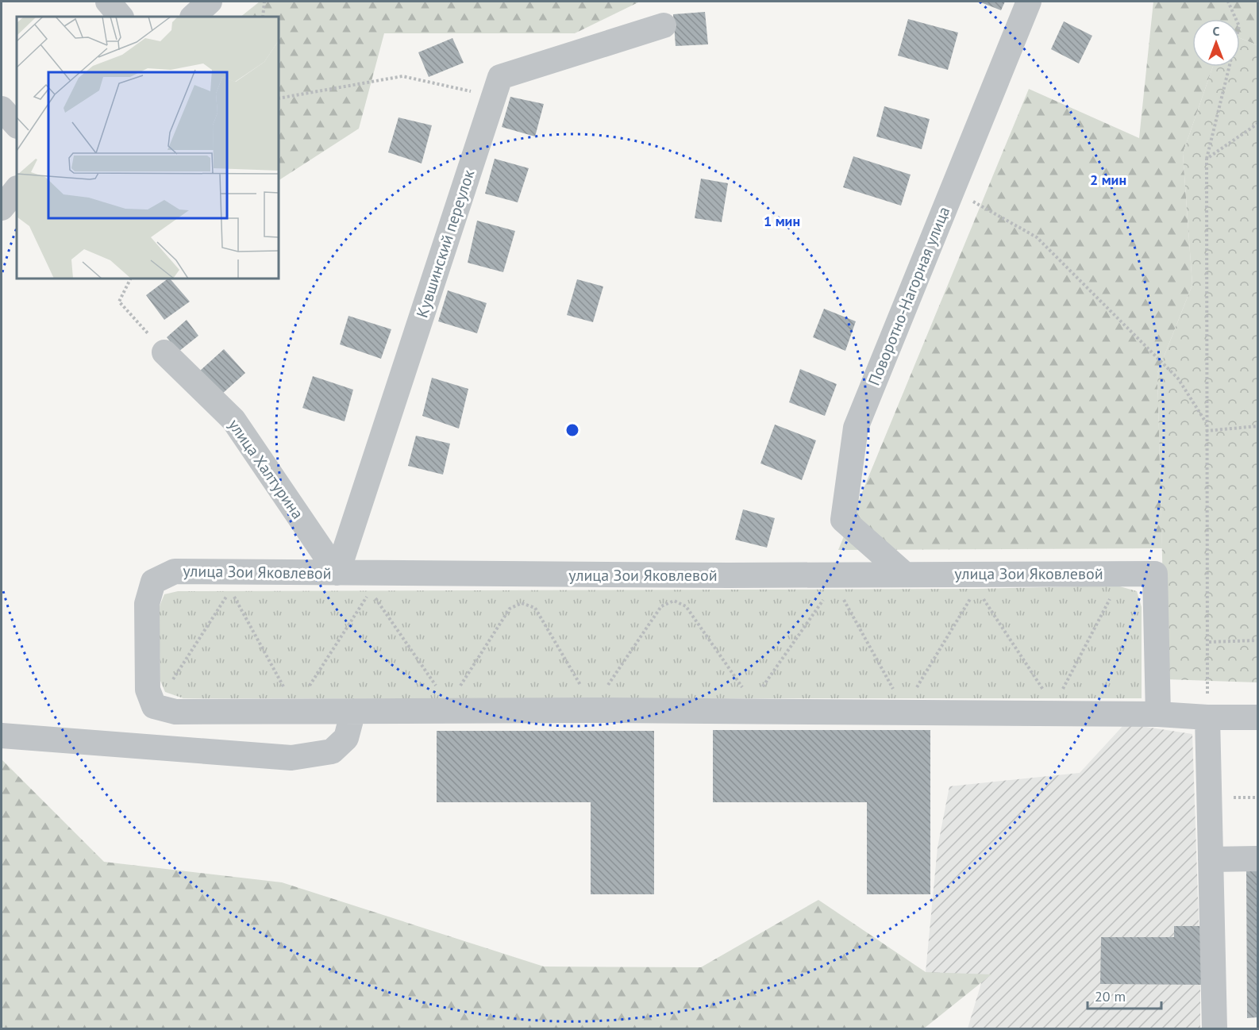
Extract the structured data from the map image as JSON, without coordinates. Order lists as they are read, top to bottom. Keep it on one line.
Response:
{"streets":{"street":["Кувшинский переулок","Поворотно-Нагорная улица","улица Халтурина","улица Зои Яковлевой"]},"crossings":[["Кувшинский переулок","улица Халтурина"],["Кувшинский переулок","улица Зои Яковлевой"],["Поворотно-Нагорная улица","улица Зои Яковлевой"],["улица Халтурина","улица Зои Яковлевой"]],"scale_bar":"20 m","north":"top","rings":["2 мин","1 мин"]}
